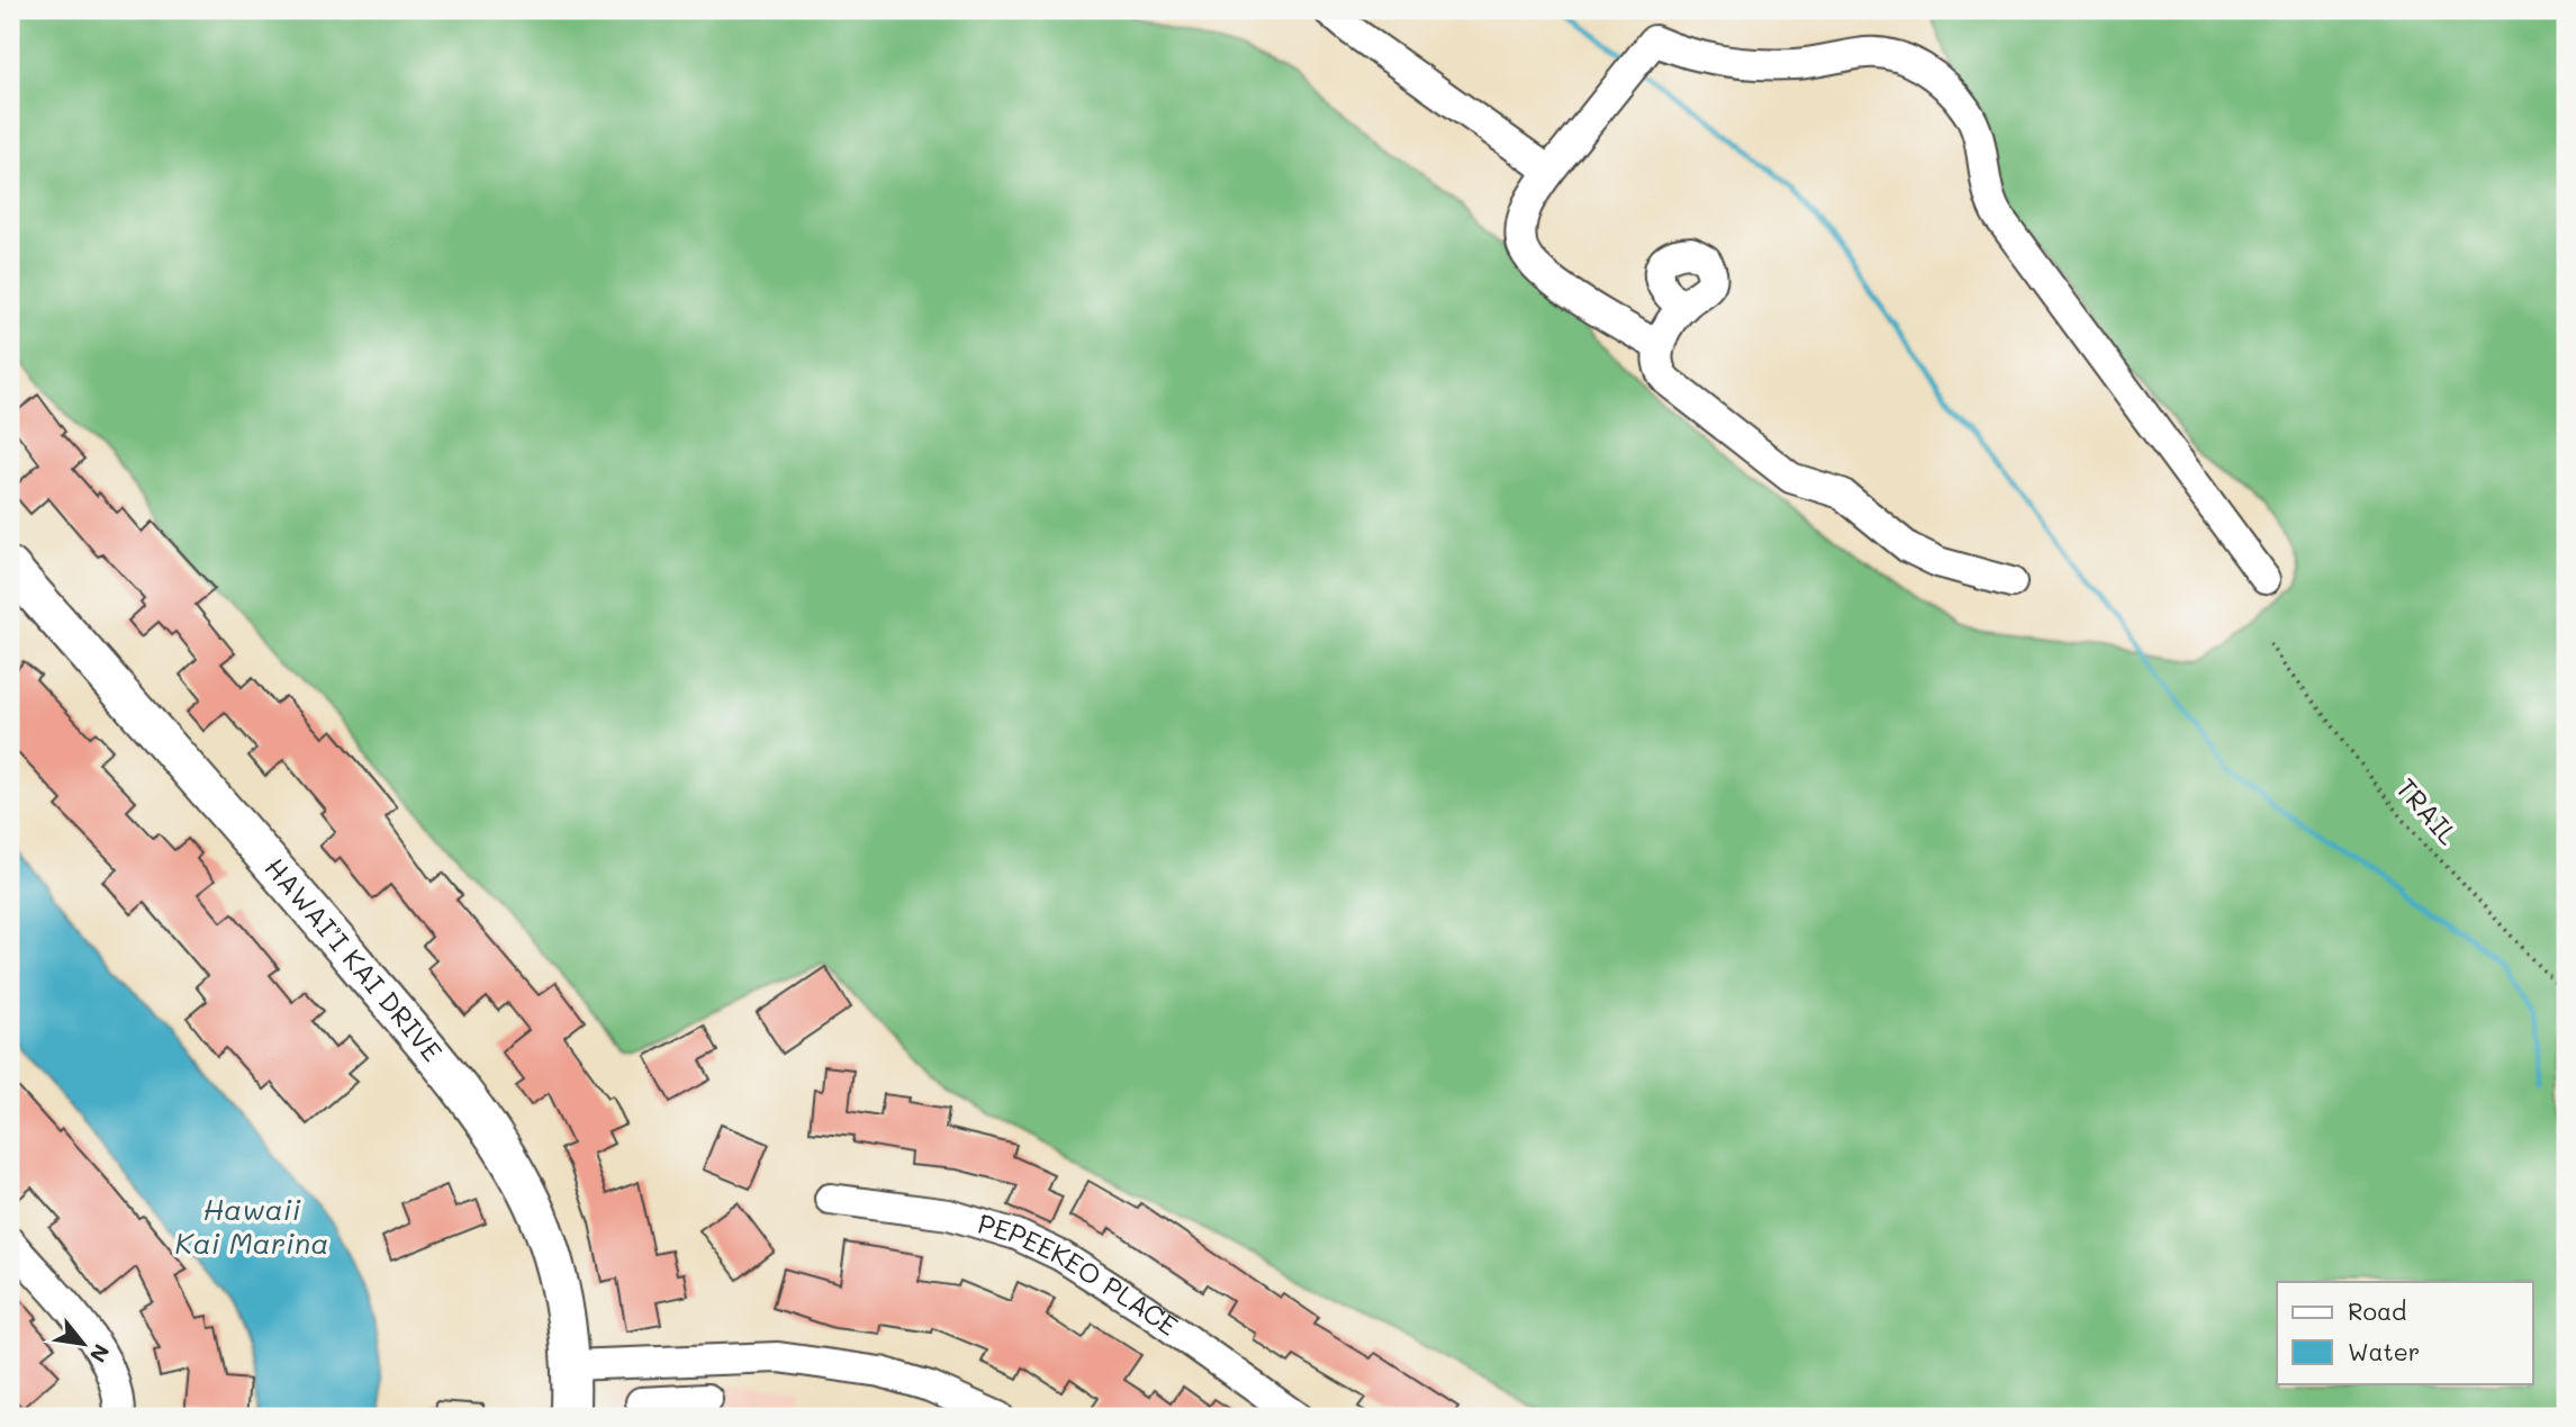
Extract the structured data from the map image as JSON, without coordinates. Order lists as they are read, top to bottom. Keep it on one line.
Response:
{"streets":{"main road":["HAWAI’I KAI DRIVE"],"street":["PEPEEKEO PLACE"],"path":["TRAIL"]},"water":["Hawaii Kai Marina"],"legend":["Road","Water"],"north":"bottom right"}
